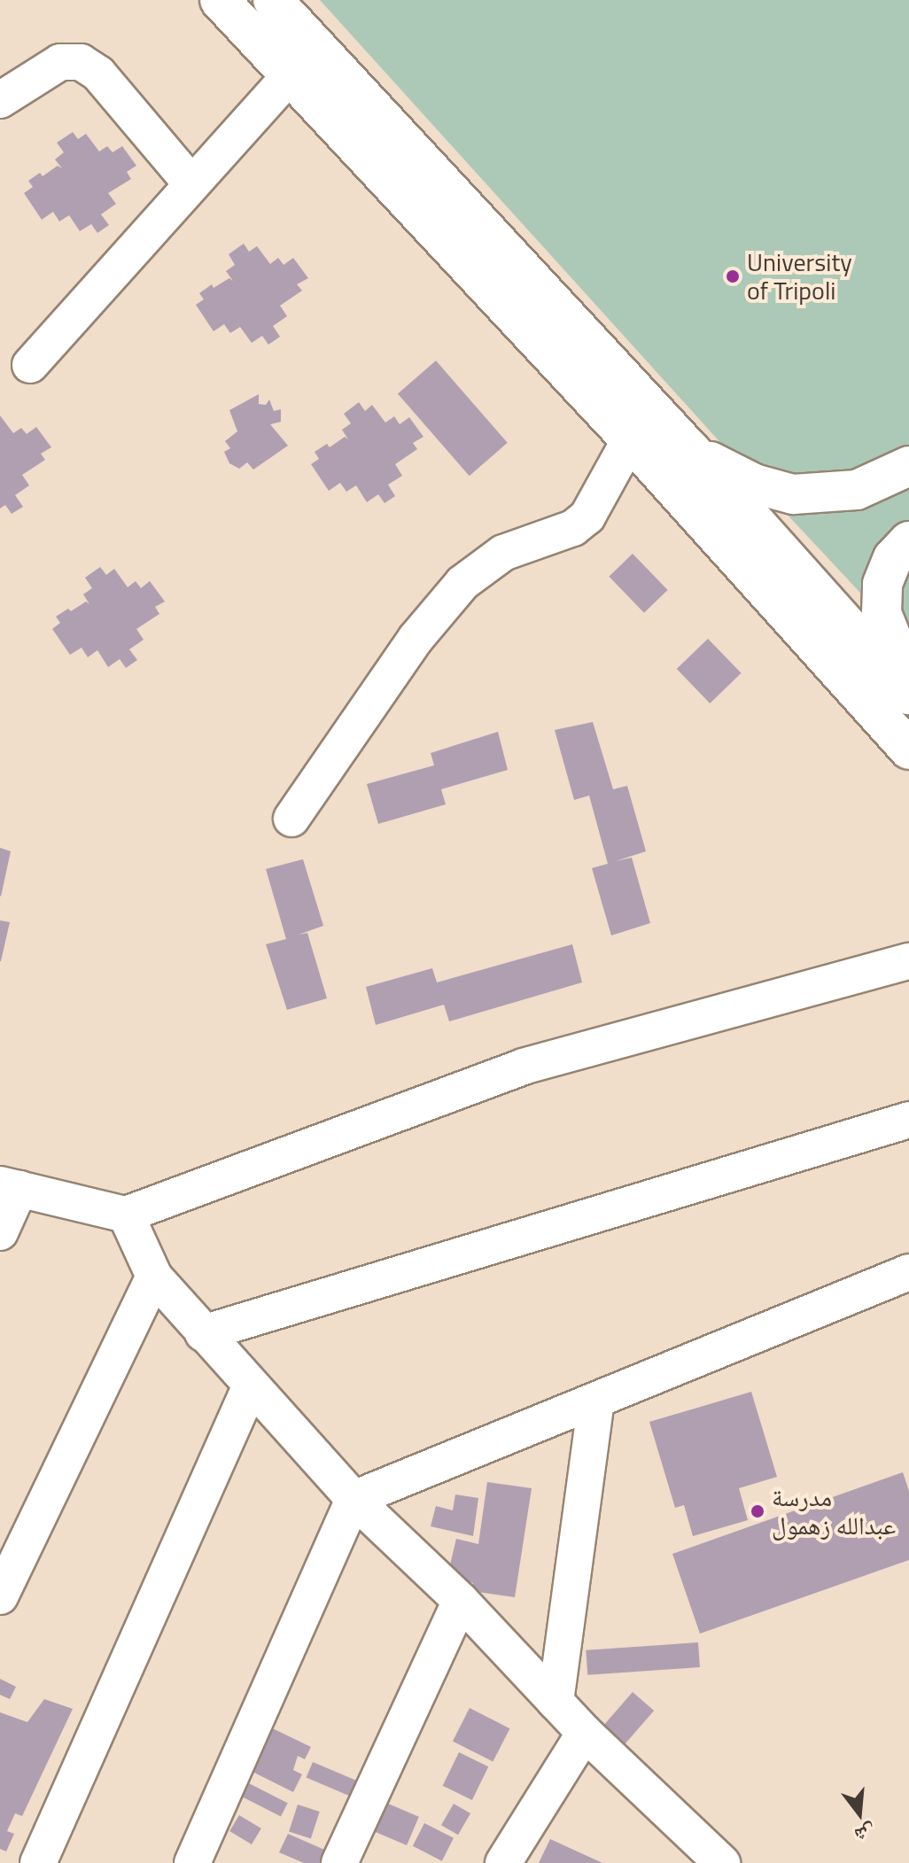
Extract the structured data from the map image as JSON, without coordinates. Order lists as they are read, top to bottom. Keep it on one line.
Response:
{"places":["University of Tripoli","مدرسة عبدالله زهمول"],"north":"bottom"}
